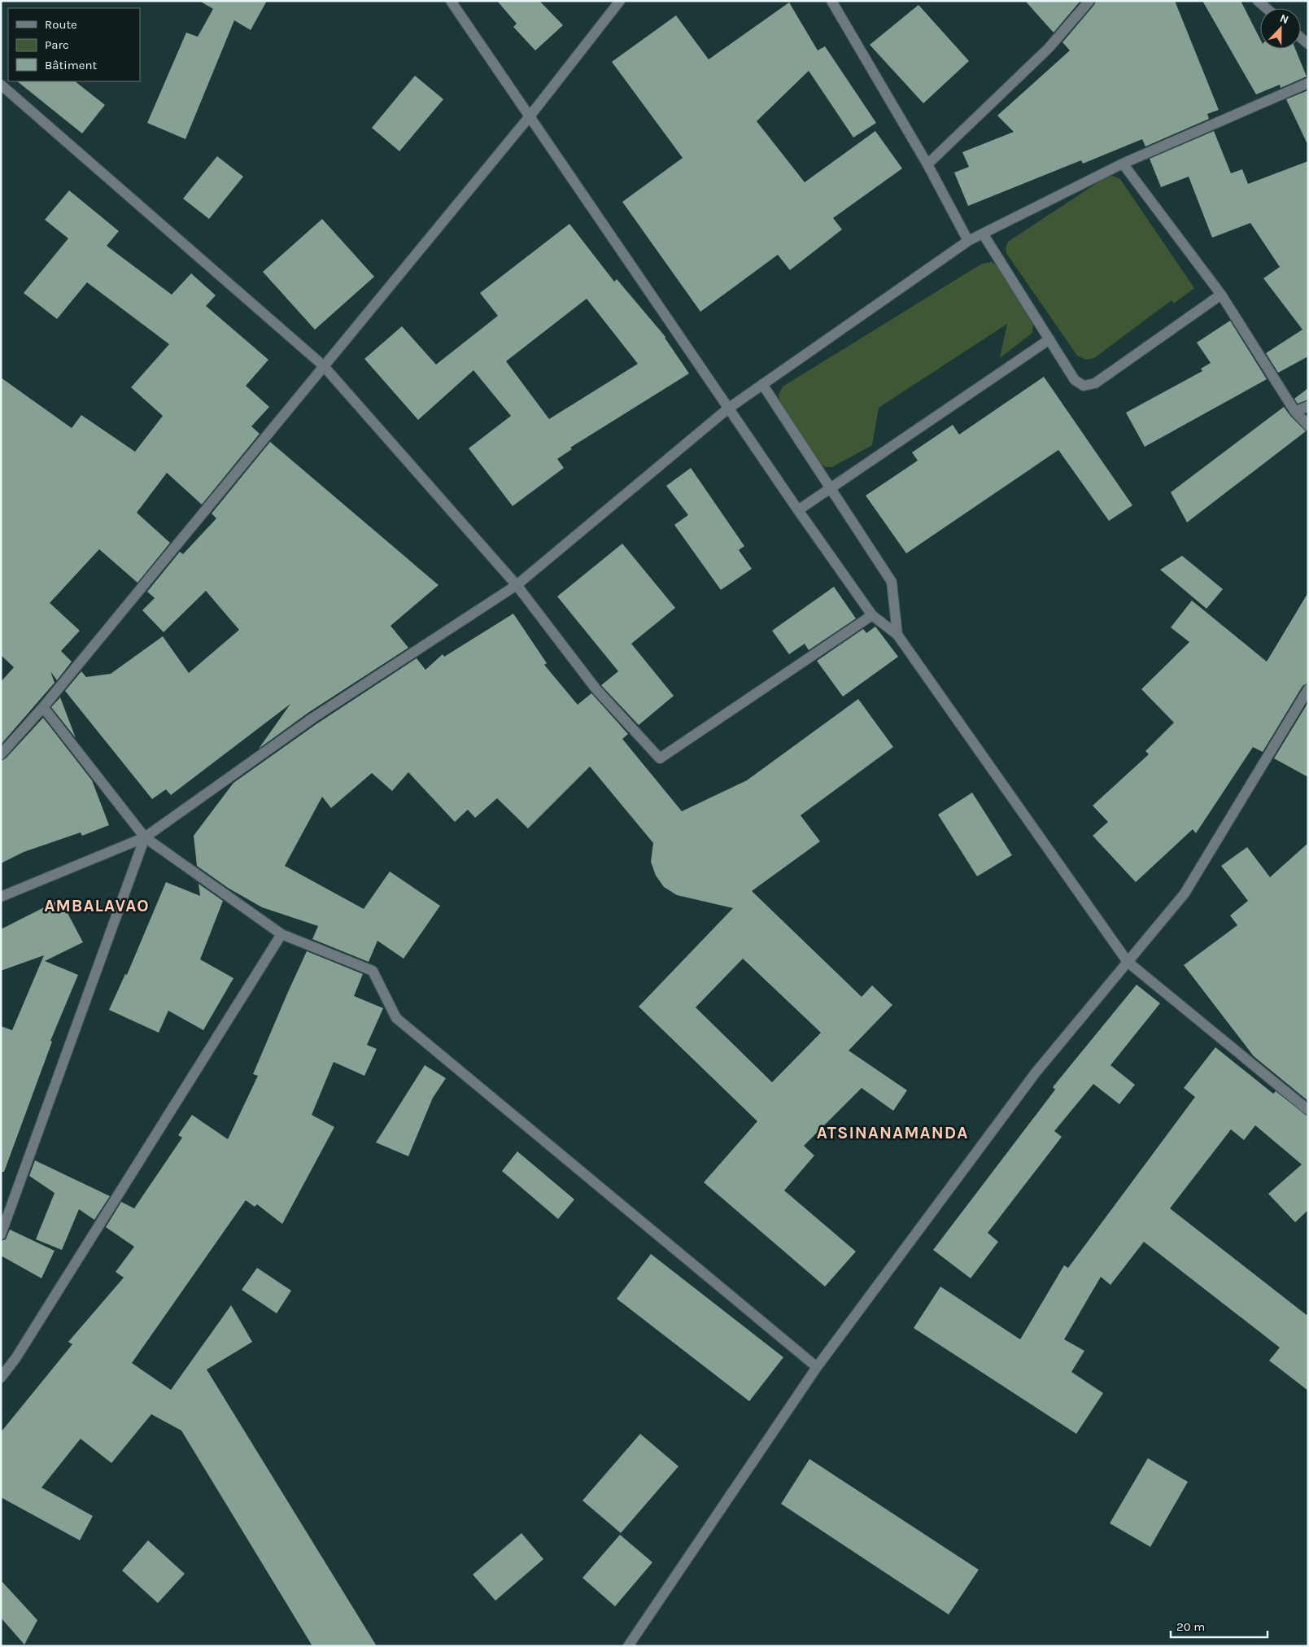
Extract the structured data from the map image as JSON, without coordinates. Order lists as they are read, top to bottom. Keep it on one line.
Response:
{"districts":["AMBALAVAO","ATSINANAMANDA"],"legend":["Route","Parc","Bâtiment"],"scale_bar":"20 m","north":"top"}
